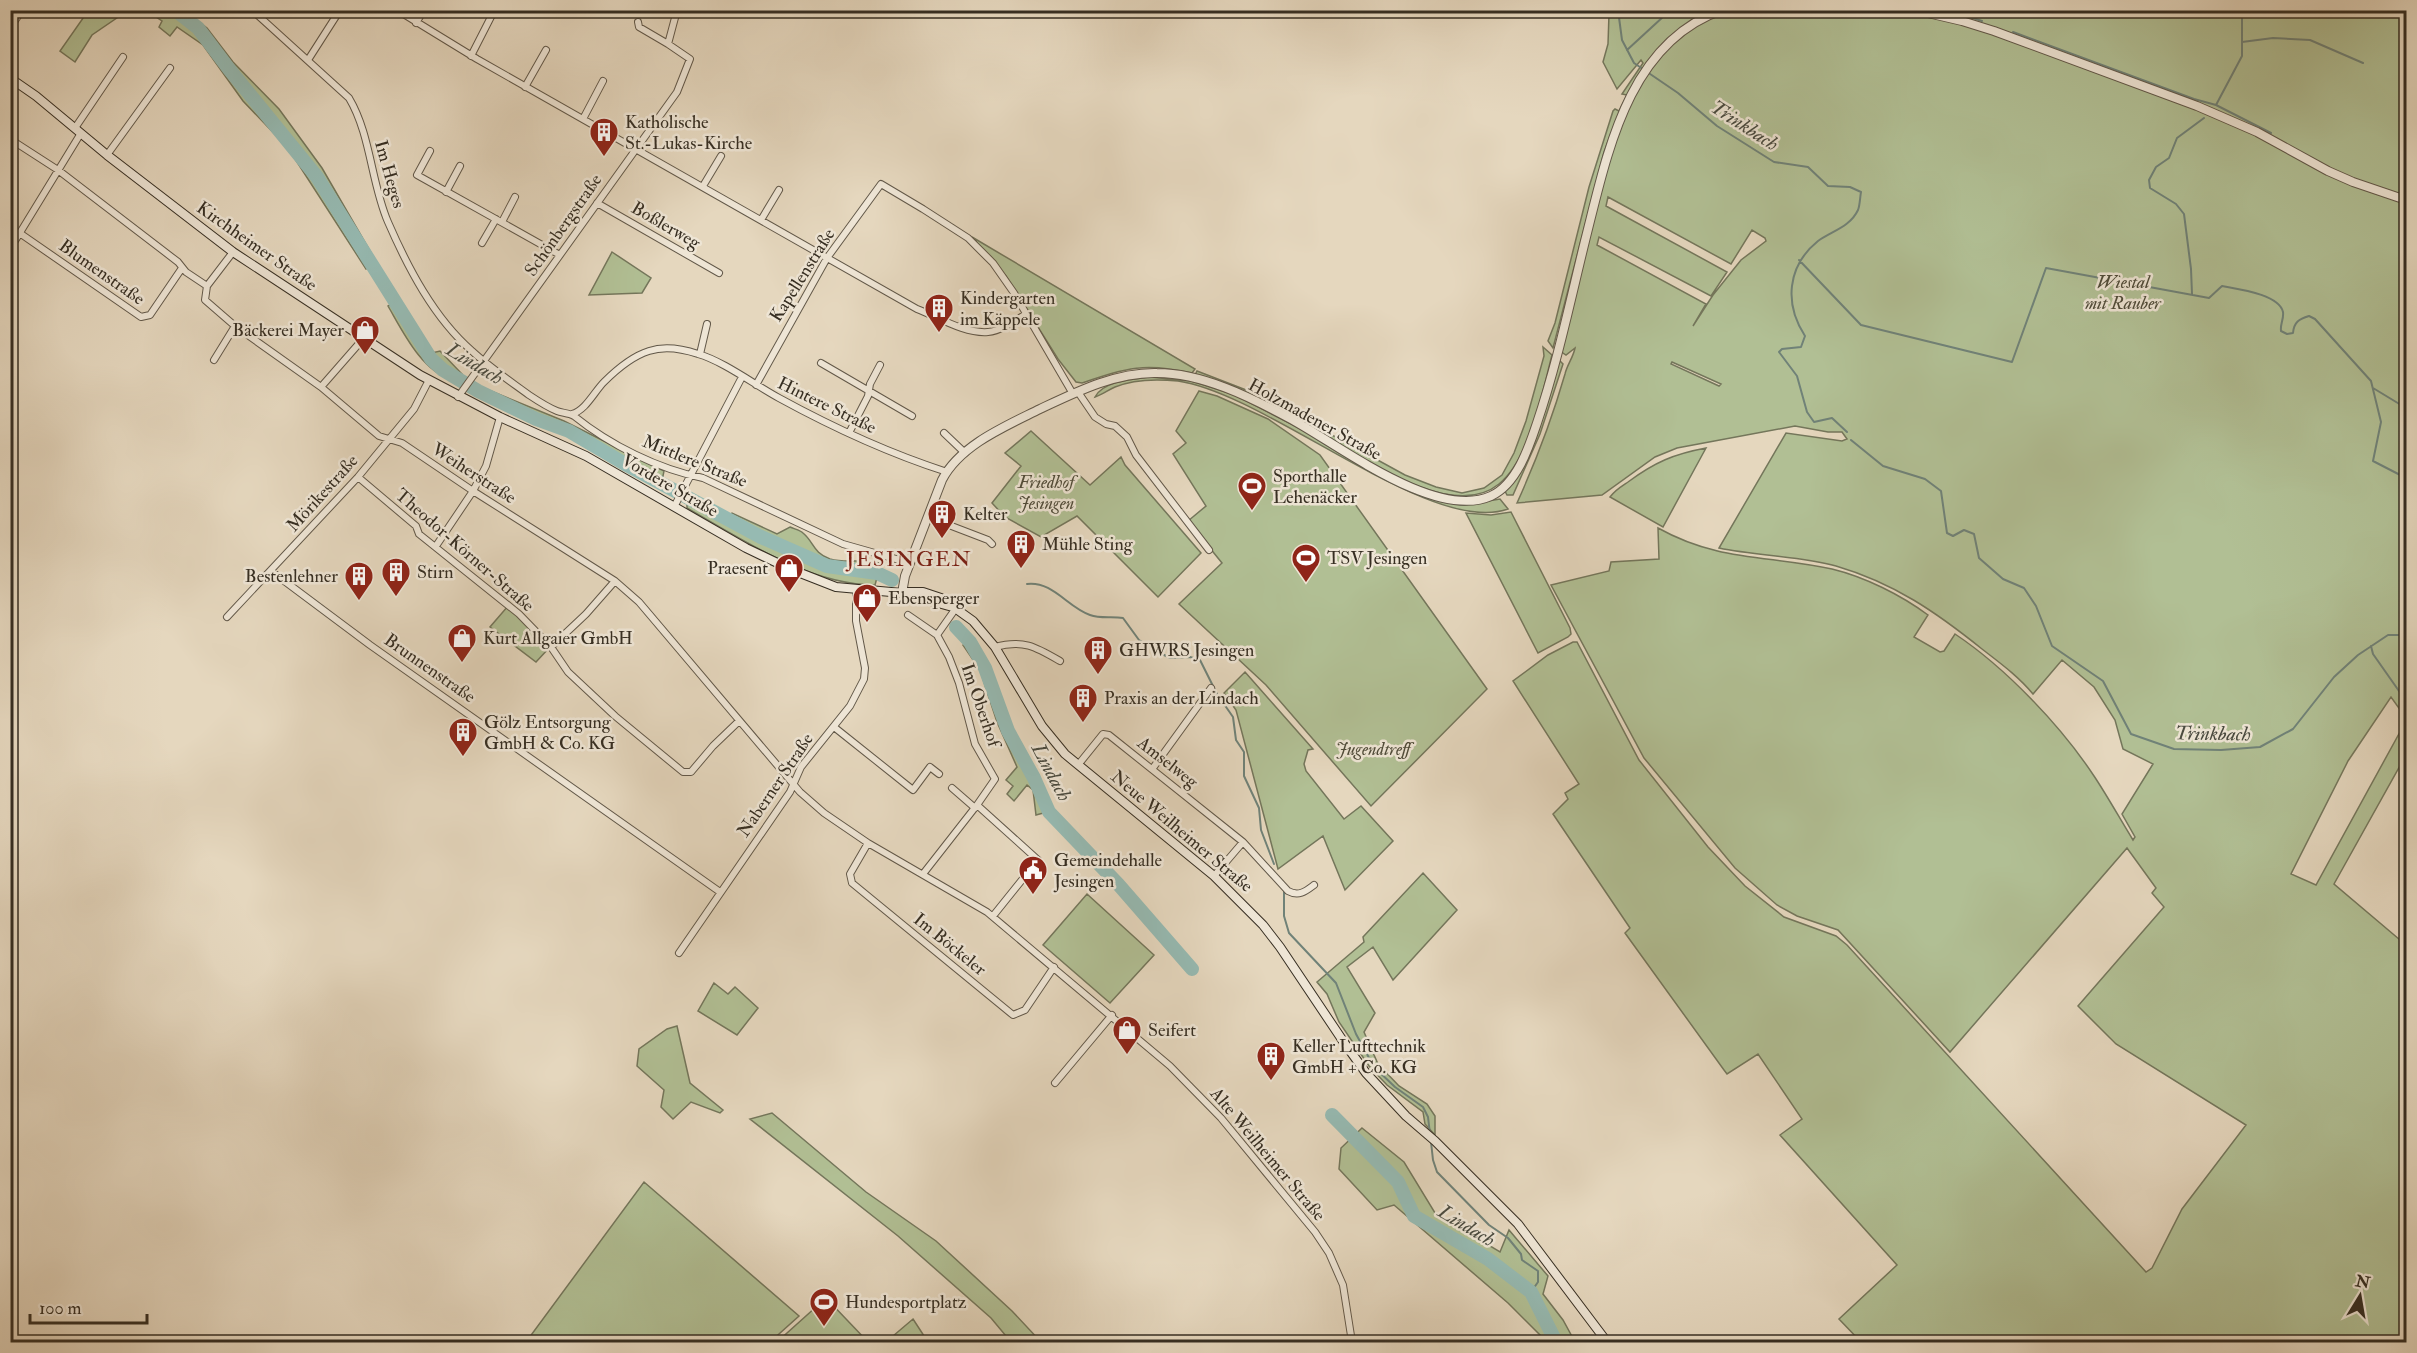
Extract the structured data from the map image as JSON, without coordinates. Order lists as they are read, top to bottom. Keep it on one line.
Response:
{"streets":{"main road":["Kirchheimer Straße","Vordere Straße","Neue Weilheimer Straße"],"street":["Im Heges","Schönbergstraße","Boßlerweg","Blumenstraße","Kapellenstraße","Hintere Straße","Holzmadener Straße","Mittlere Straße","Weiherstraße","Mörikestraße","Theodor-Körner-Straße","Brunnenstraße","Im Oberhof","Amselweg","Naberner Straße","Im Böckeler","Alte Weilheimer Straße"]},"crossings":[["Im Heges","Schönbergstraße"],["Im Heges","Mittlere Straße"],["Schönbergstraße","Boßlerweg"],["Schönbergstraße","Mittlere Straße"],["Schönbergstraße","Vordere Straße"],["Kirchheimer Straße","Vordere Straße"],["Kirchheimer Straße","Mörikestraße"],["Kapellenstraße","Hintere Straße"],["Hintere Straße","Holzmadener Straße"],["Hintere Straße","Mittlere Straße"],["Weiherstraße","Mörikestraße"],["Weiherstraße","Theodor-Körner-Straße"],["Weiherstraße","Naberner Straße"],["Weiherstraße","Alte Weilheimer Straße"],["Vordere Straße","Mörikestraße"],["Vordere Straße","Naberner Straße"],["Vordere Straße","Neue Weilheimer Straße"],["Mörikestraße","Theodor-Körner-Straße"],["Mörikestraße","Brunnenstraße"],["Brunnenstraße","Naberner Straße"],["Amselweg","Neue Weilheimer Straße"],["Naberner Straße","Alte Weilheimer Straße"],["Im Böckeler","Alte Weilheimer Straße"]],"districts":["JESINGEN"],"water":["Trinkbach","Lindach"],"parks":["Wiestal mit Rauber","Friedhof Jesingen","Jugendtreff"],"places":{"building":["Katholische St.-Lukas-Kirche","Kindergarten im Käppele","Kelter","Mühle Sting","Stirn","Bestenlehner","GHWRS Jesingen","Praxis an der Lindach","Gölz Entsorgung GmbH & Co. KG","Keller Lufttechnik GmbH + Co. KG"],"shop":["Bäckerei Mayer","Praesent","Ebensperger","Kurt Allgaier GmbH","Seifert"],"sports":["Sporthalle Lehenäcker","TSV Jesingen","Hundesportplatz"],"public building":["Gemeindehalle Jesingen"]},"scale_bar":"100 m","north":"top"}
